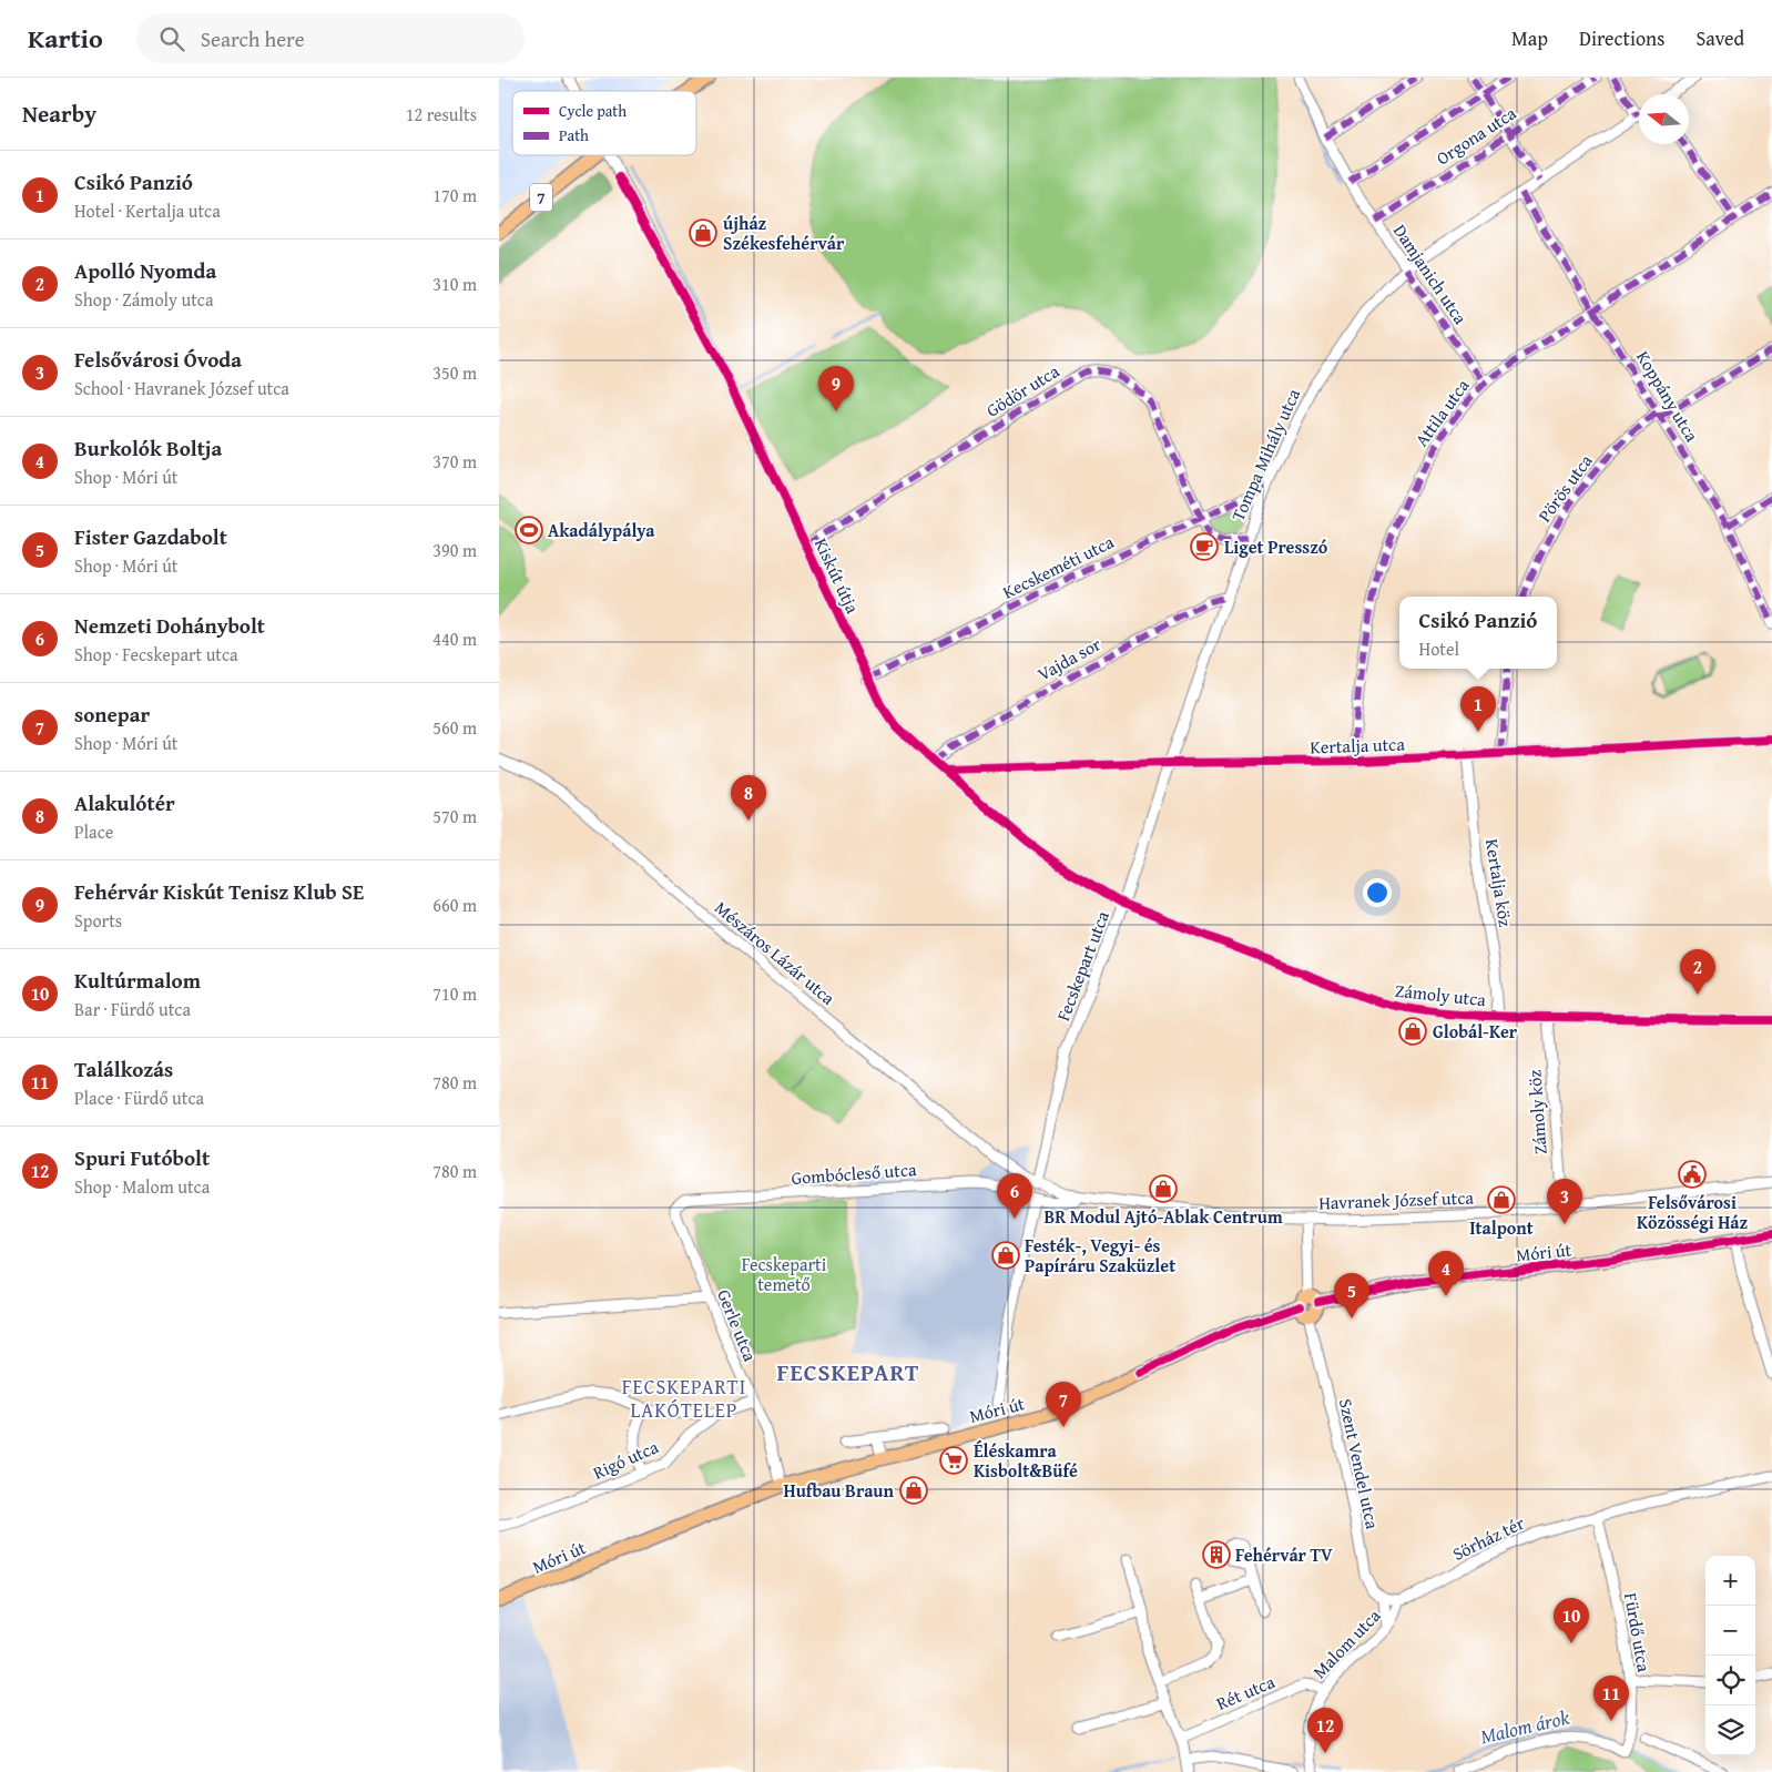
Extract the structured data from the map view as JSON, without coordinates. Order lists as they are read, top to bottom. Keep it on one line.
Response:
{"streets":{"main road":["7","Móri út"],"street":["Orgona utca","Damjanich utca","Gödör utca","Koppány utca","Attila utca","Tompa Mihály utca","Pörös utca","Kecskeméti utca","Kiskút útja","Vajda sor","Kertalja utca","Kertalja köz","Mészáros Lázár utca","Fecskepart utca","Zámoly utca","Zámoly köz","Gombócleső utca","Havranek József utca","Gerle utca","Rigó utca","Szent Vendel utca","Sörház tér","Fürdő utca","Malom utca","Rét utca"]},"crossings":[["Orgona utca","Damjanich utca"],["Damjanich utca","Attila utca"],["Damjanich utca","Tompa Mihály utca"],["Gödör utca","Kecskeméti utca"],["Gödör utca","Kiskút útja"],["Koppány utca","Attila utca"],["Koppány utca","Tompa Mihály utca"],["Koppány utca","Pörös utca"],["Attila utca","Kertalja utca"],["Tompa Mihály utca","Kecskeméti utca"],["Tompa Mihály utca","Vajda sor"],["Tompa Mihály utca","Kertalja utca"],["Tompa Mihály utca","Fecskepart utca"],["Kecskeméti utca","Kiskút útja"],["Kiskút útja","Vajda sor"],["Kiskút útja","Kertalja utca"],["Kiskút útja","Fecskepart utca"],["Kiskút útja","Zámoly utca"],["Kertalja utca","Kertalja köz"],["Kertalja utca","Fecskepart utca"],["Kertalja köz","Zámoly utca"],["Mészáros Lázár utca","Havranek József utca"],["Fecskepart utca","Zámoly utca"],["Fecskepart utca","Gombócleső utca"],["Fecskepart utca","Havranek József utca"],["Zámoly utca","Zámoly köz"],["Zámoly köz","Havranek József utca"],["Gombócleső utca","Gerle utca"],["Móri út","Gerle utca"],["Móri út","Szent Vendel utca"],["Gerle utca","Rigó utca"],["Sörház tér","Fürdő utca"],["Sörház tér","Malom utca"],["Malom utca","Rét utca"]],"districts":["FECSKEPART","FECSKEPARTI LAKÓTELEP"],"water":["Malom árok"],"parks":["Fecskeparti temető"],"places":{"shop":["újház Székesfehérvár","Globál-Ker","BR Modul Ajtó-Ablak Centrum","Italpont","Festék-, Vegyi- és Papíráru Szaküzlet","Hufbau Braun"],"sports":["Akadálypálya"],"cafe":["Liget Presszó"],"public building":["Felsővárosi Közösségi Ház"],"supermarket":["Éléskamra Kisbolt&Büfé"],"building":["Fehérvár TV"]},"legend":["Cycle path","Path"],"north":"left","page":{"header":"Kartio","search":"Search here","nav":["Map","Directions","Saved"],"heading":["Nearby","12 results"],"list":[{"mark":"1","name":"Csikó Panzió","note":"Hotel · Kertalja utca","value":"170 m"},{"mark":"2","name":"Apolló Nyomda","note":"Shop · Zámoly utca","value":"310 m"},{"mark":"3","name":"Felsővárosi Óvoda","note":"School · Havranek József utca","value":"350 m"},{"mark":"4","name":"Burkolók Boltja","note":"Shop · Móri út","value":"370 m"},{"mark":"5","name":"Fister Gazdabolt","note":"Shop · Móri út","value":"390 m"},{"mark":"6","name":"Nemzeti Dohánybolt","note":"Shop · Fecskepart utca","value":"440 m"},{"mark":"7","name":"sonepar","note":"Shop · Móri út","value":"560 m"},{"mark":"8","name":"Alakulótér","note":"Place","value":"570 m"},{"mark":"9","name":"Fehérvár Kiskút Tenisz Klub SE","note":"Sports","value":"660 m"},{"mark":"10","name":"Kultúrmalom","note":"Bar · Fürdő utca","value":"710 m"},{"mark":"11","name":"Találkozás","note":"Place · Fürdő utca","value":"780 m"},{"mark":"12","name":"Spuri Futóbolt","note":"Shop · Malom utca","value":"780 m"}],"pins":["9","1","8","2","6","3","4","5","7","10","11","12"],"popup":["Csikó Panzió","Hotel"],"map_buttons":["+","−"]}}
